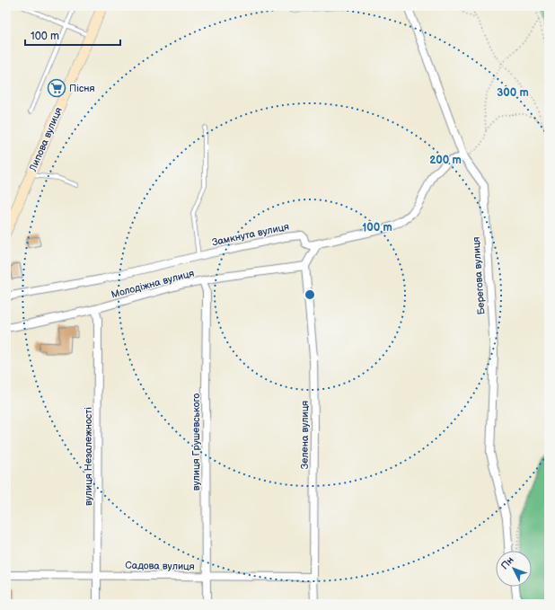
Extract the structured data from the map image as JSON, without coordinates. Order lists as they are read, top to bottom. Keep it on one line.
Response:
{"streets":{"street":["Липова вулиця","Замкнута вулиця","Берегова вулиця","Молодіжна вулиця","Зелена вулиця","вулиця Грушевського","вулиця Незалежності","Садова вулиця"]},"crossings":[["Замкнута вулиця","Берегова вулиця"],["Молодіжна вулиця","Зелена вулиця"],["Молодіжна вулиця","вулиця Грушевського"],["Молодіжна вулиця","вулиця Незалежності"],["Зелена вулиця","Садова вулиця"],["вулиця Грушевського","Садова вулиця"],["вулиця Незалежності","Садова вулиця"]],"places":{"supermarket":["Пісня"]},"scale_bar":"100 m","north":"top left","rings":["300 m","200 m","100 m"]}
